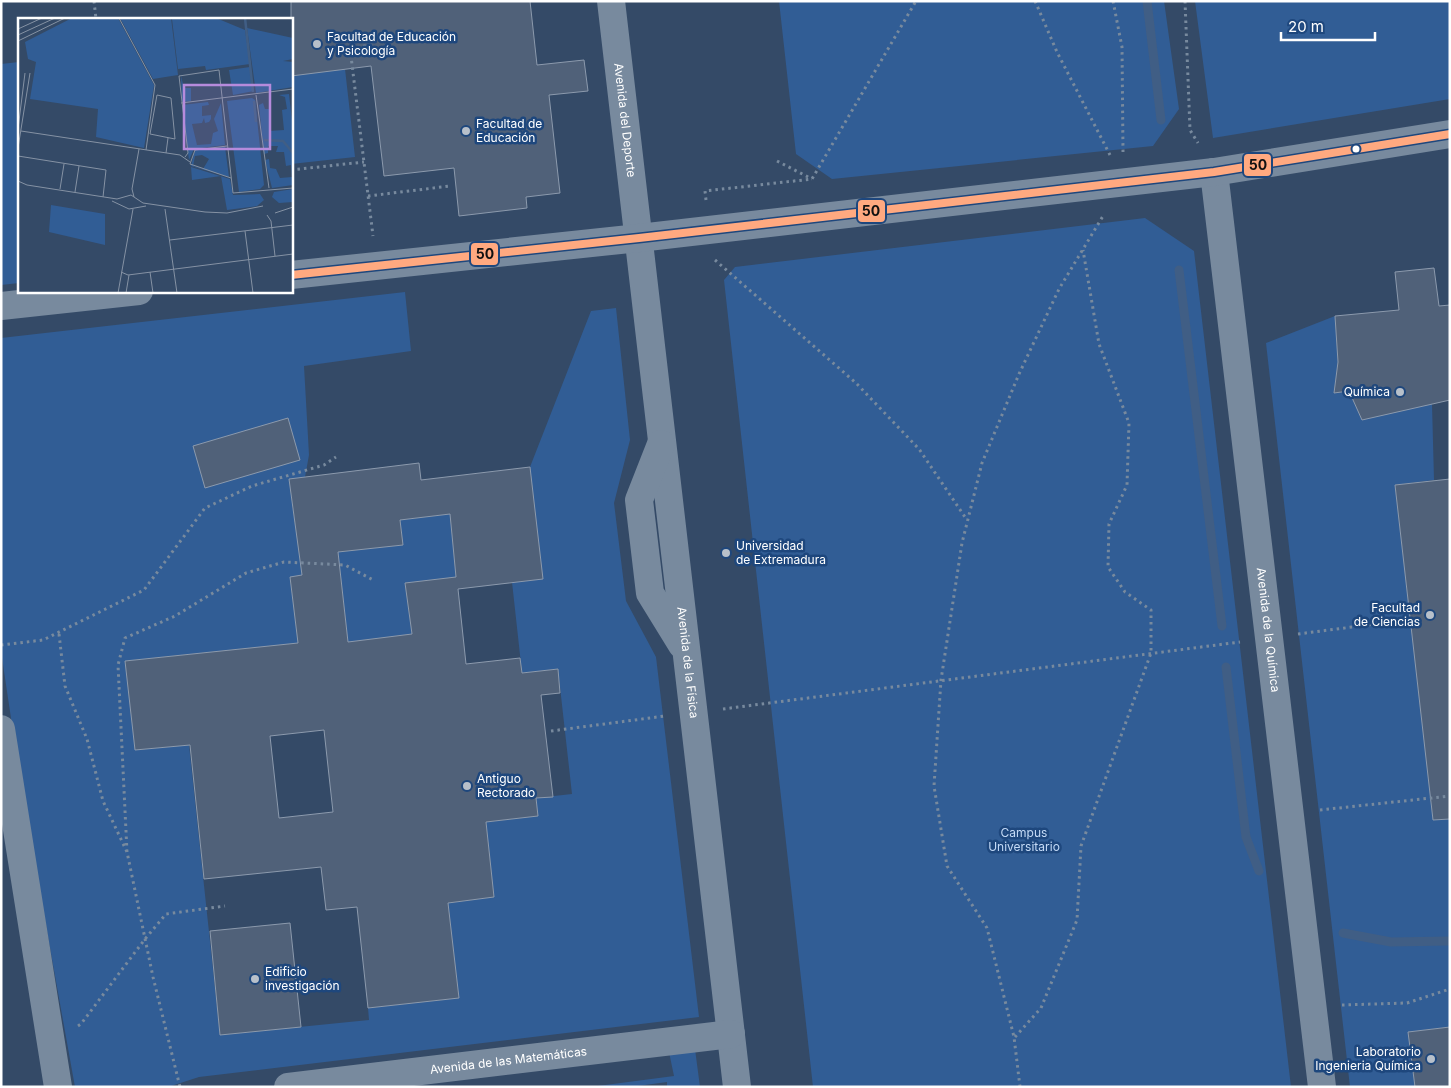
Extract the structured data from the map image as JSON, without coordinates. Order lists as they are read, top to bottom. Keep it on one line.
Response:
{"streets":{"street":["Avenida del Deporte","Avenida de la Química","Avenida de la Física","Avenida de las Matemáticas"]},"crossings":[["Avenida del Deporte","Avenida de la Física"],["Avenida de la Física","Avenida de las Matemáticas"]],"parks":["Campus Universitario"],"places":["Facultad de Educación y Psicología","Facultad de Educación","Química","Universidad de Extremadura","Facultad de Ciencias","Antiguo Rectorado","Edificio investigación","Laboratorio Ingenieria Química"],"lines":["transit line 50"],"scale_bar":"20 m"}
